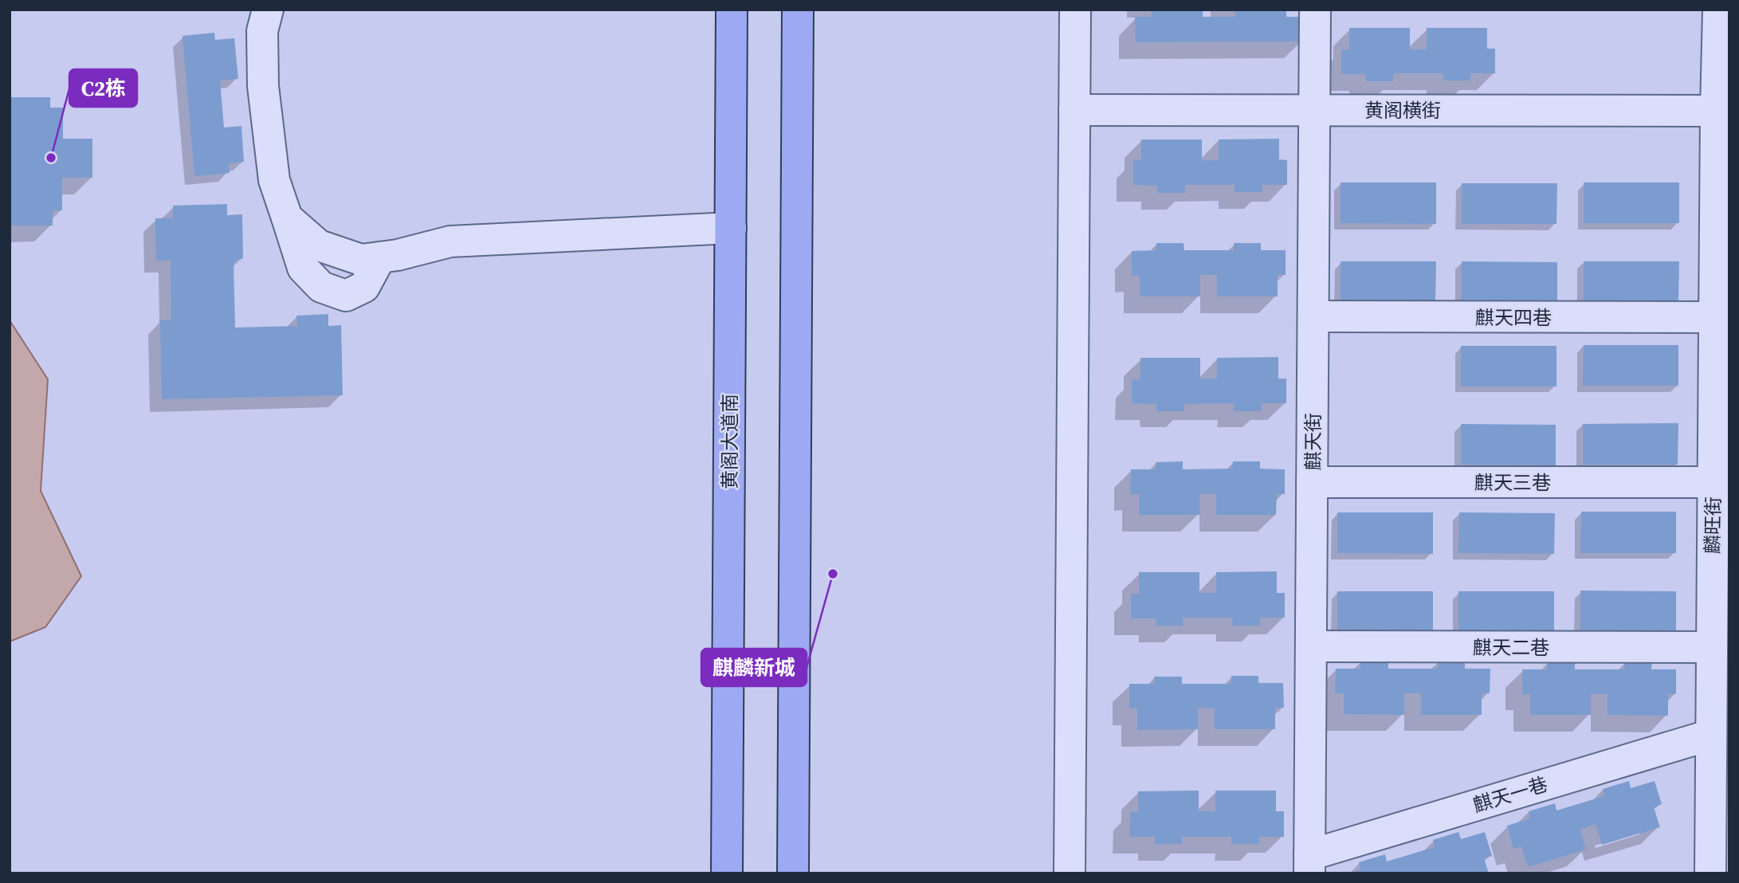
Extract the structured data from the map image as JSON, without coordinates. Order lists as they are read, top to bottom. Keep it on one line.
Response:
{"streets":{"main road":["黄阁大道南"],"street":["黄阁横街","麒天四巷","麒天街","麒天三巷","麟旺街","麒天二巷","麒天一巷"]},"crossings":[["黄阁横街","麒天街"],["黄阁横街","麟旺街"],["麒天四巷","麒天街"],["麒天四巷","麟旺街"],["麒天街","麒天三巷"],["麒天街","麒天二巷"],["麒天街","麒天一巷"],["麒天三巷","麟旺街"],["麟旺街","麒天二巷"],["麟旺街","麒天一巷"]],"places":["C2栋","麒麟新城"]}
